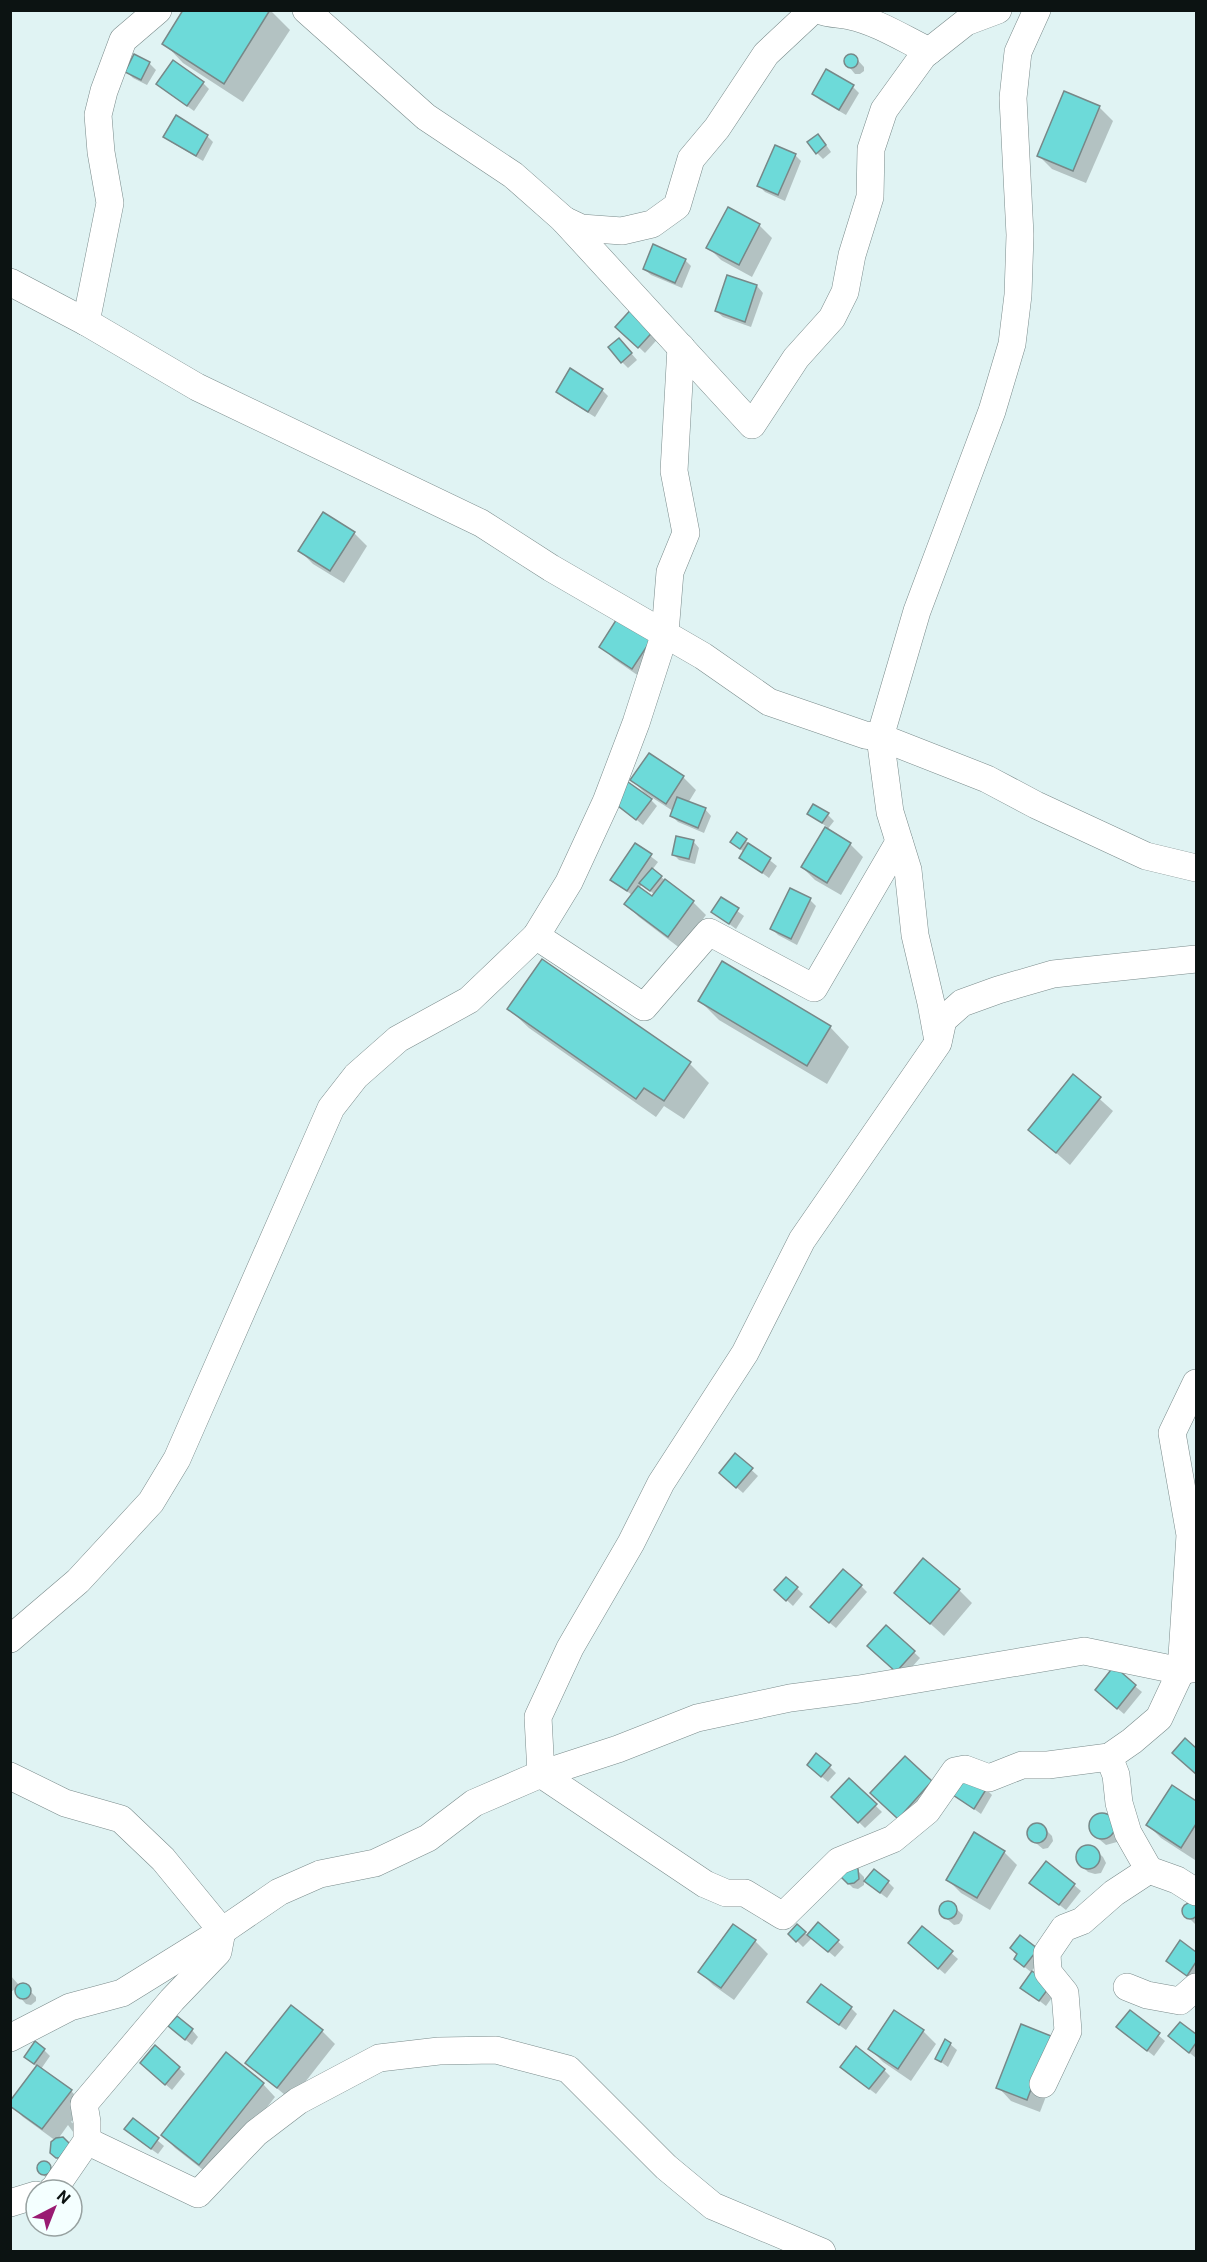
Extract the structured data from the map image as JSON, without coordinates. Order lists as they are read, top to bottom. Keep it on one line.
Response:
{"north":"top right"}
